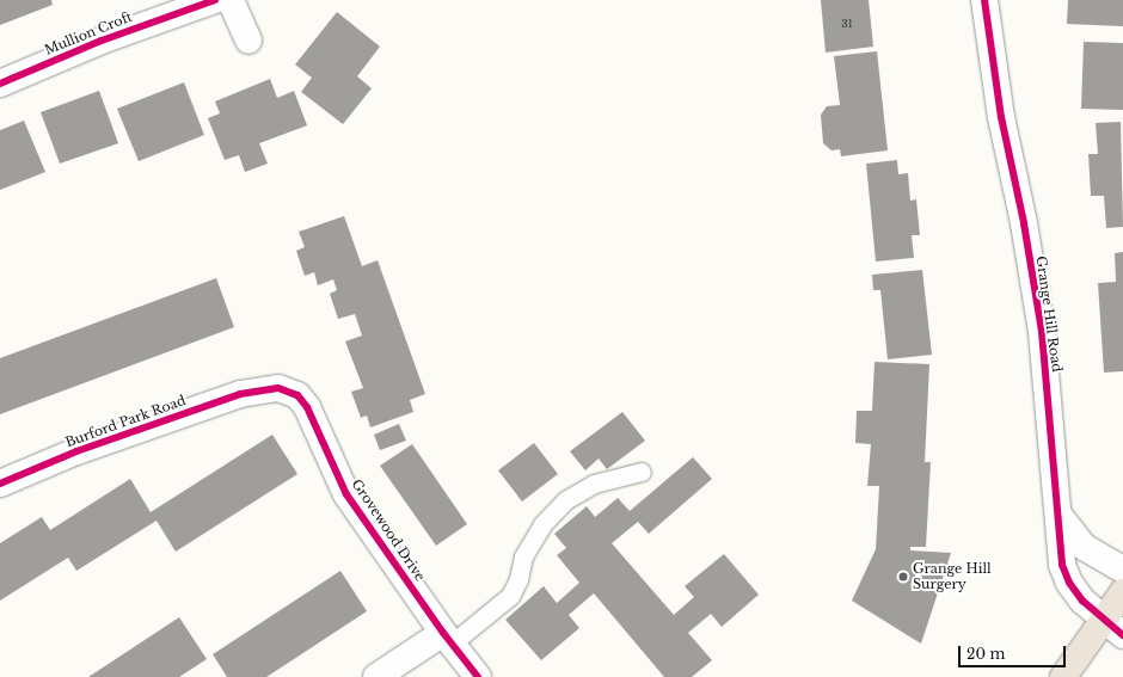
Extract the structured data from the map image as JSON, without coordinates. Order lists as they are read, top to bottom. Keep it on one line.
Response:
{"streets":{"street":["Mullion Croft","Grange Hill Road","Burford Park Road","Grovewood Drive"]},"crossings":[["Burford Park Road","Grovewood Drive"]],"places":["Grange Hill Surgery"],"house_numbers":["31"],"scale_bar":"20 m"}
